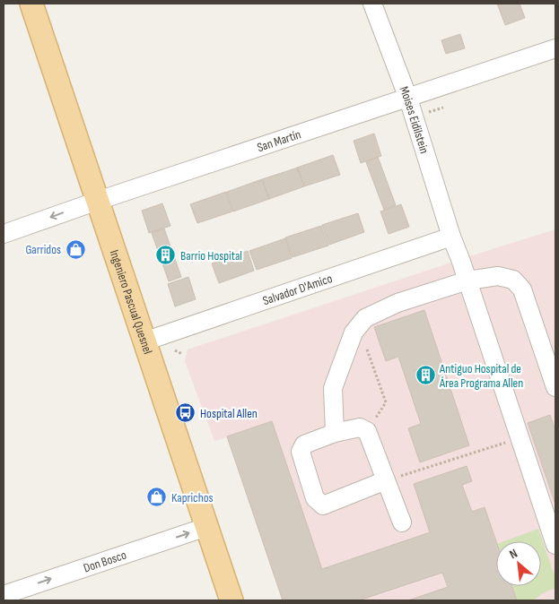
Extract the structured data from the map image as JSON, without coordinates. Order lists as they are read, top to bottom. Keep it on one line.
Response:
{"streets":{"main road":["Ingeniero Pascual Quesnel"],"street":["Moises Eidilstein","San Martín","Salvador D'Amico","Don Bosco"]},"crossings":[["Moises Eidilstein","San Martín"],["Moises Eidilstein","Salvador D'Amico"],["San Martín","Ingeniero Pascual Quesnel"],["Salvador D'Amico","Ingeniero Pascual Quesnel"],["Ingeniero Pascual Quesnel","Don Bosco"]],"one_way":["Don Bosco"],"places":{"shop":["Garridos","Kaprichos"],"building":["Barrio Hospital","Antiguo Hospital de Área Programa Allen"],"bus stop":["Hospital Allen"]},"north":"top left"}
